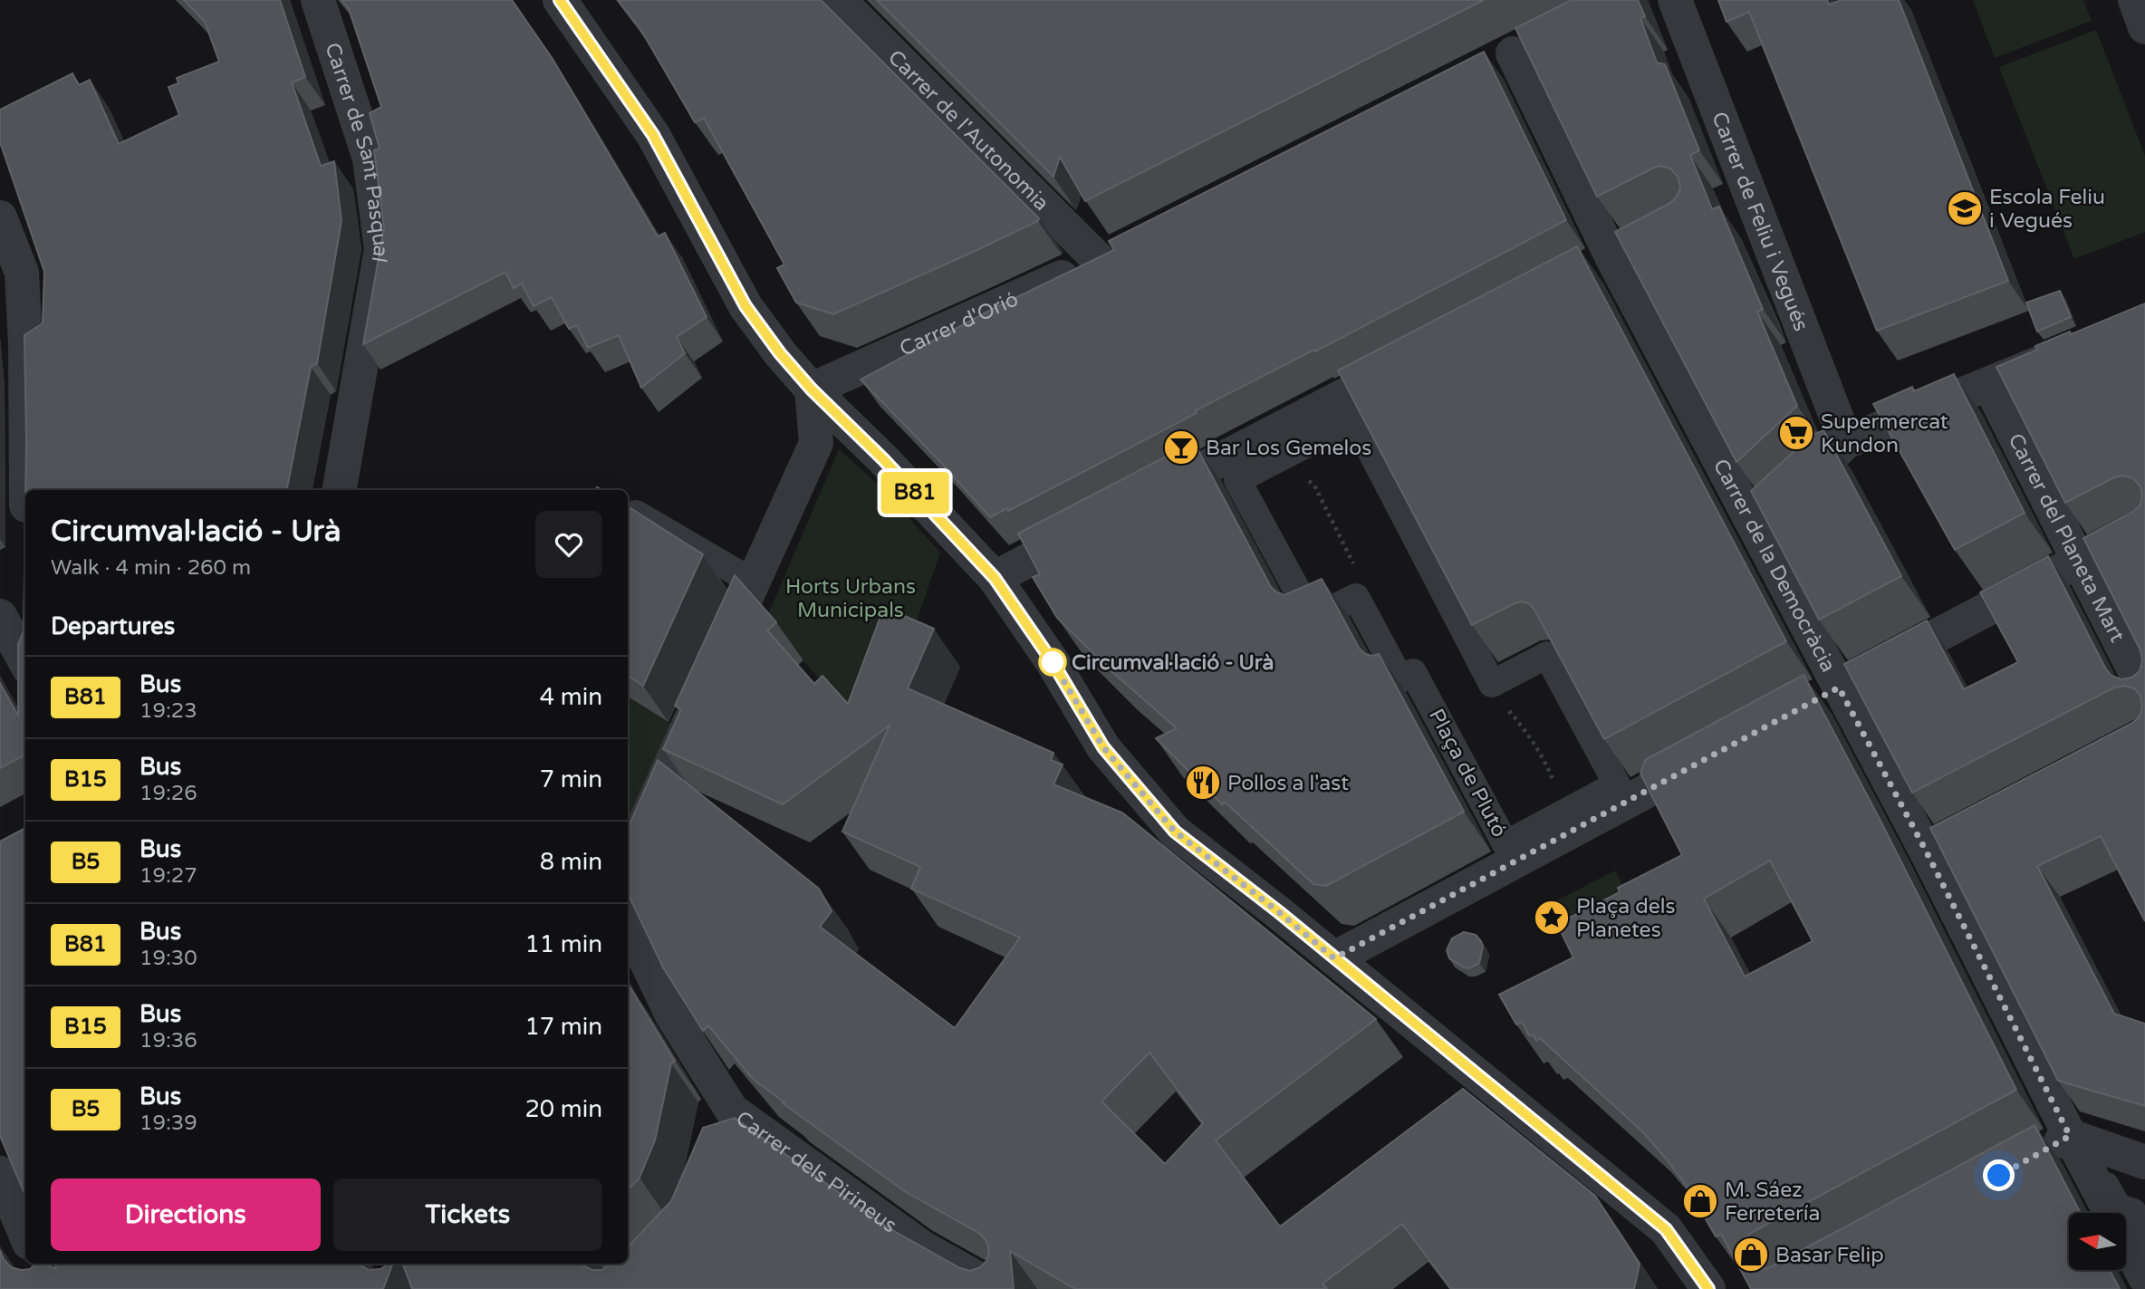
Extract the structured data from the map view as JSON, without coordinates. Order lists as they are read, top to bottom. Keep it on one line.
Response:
{"streets":{"street":["Carrer de l'Autonomia","Carrer de Sant Pasqual","Carrer de Feliu i Vegués","Carrer d'Orió","Carrer del Planeta Mart","Carrer de la Democràcia","Plaça de Plutó","Carrer dels Pirineus"]},"crossings":[["Carrer de l'Autonomia","Carrer d'Orió"]],"parks":["Horts Urbans Municipals"],"places":{"school or university":["Escola Feliu i Vegués"],"supermarket":["Supermercat Kundon"],"bar":["Bar Los Gemelos"],"other":["Circumval·lació - Urà"],"restaurant":["Pollos a l'ast"],"place":["Plaça dels Planetes"],"shop":["M. Sáez Ferretería","Basar Felip"]},"lines":["bus line B81"],"north":"left","page":{"on_map":"B81","heading":[["Circumval·lació - Urà","Walk · 4 min · 260 m"],"Departures"],"list":[{"mark":"B81","name":"Bus","note":"19:23","value":"4 min"},{"mark":"B15","name":"Bus","note":"19:26","value":"7 min"},{"mark":"B5","name":"Bus","note":"19:27","value":"8 min"},{"mark":"B81","name":"Bus","note":"19:30","value":"11 min"},{"mark":"B15","name":"Bus","note":"19:36","value":"17 min"},{"mark":"B5","name":"Bus","note":"19:39","value":"20 min"}],"buttons":["Directions","Tickets"]}}
